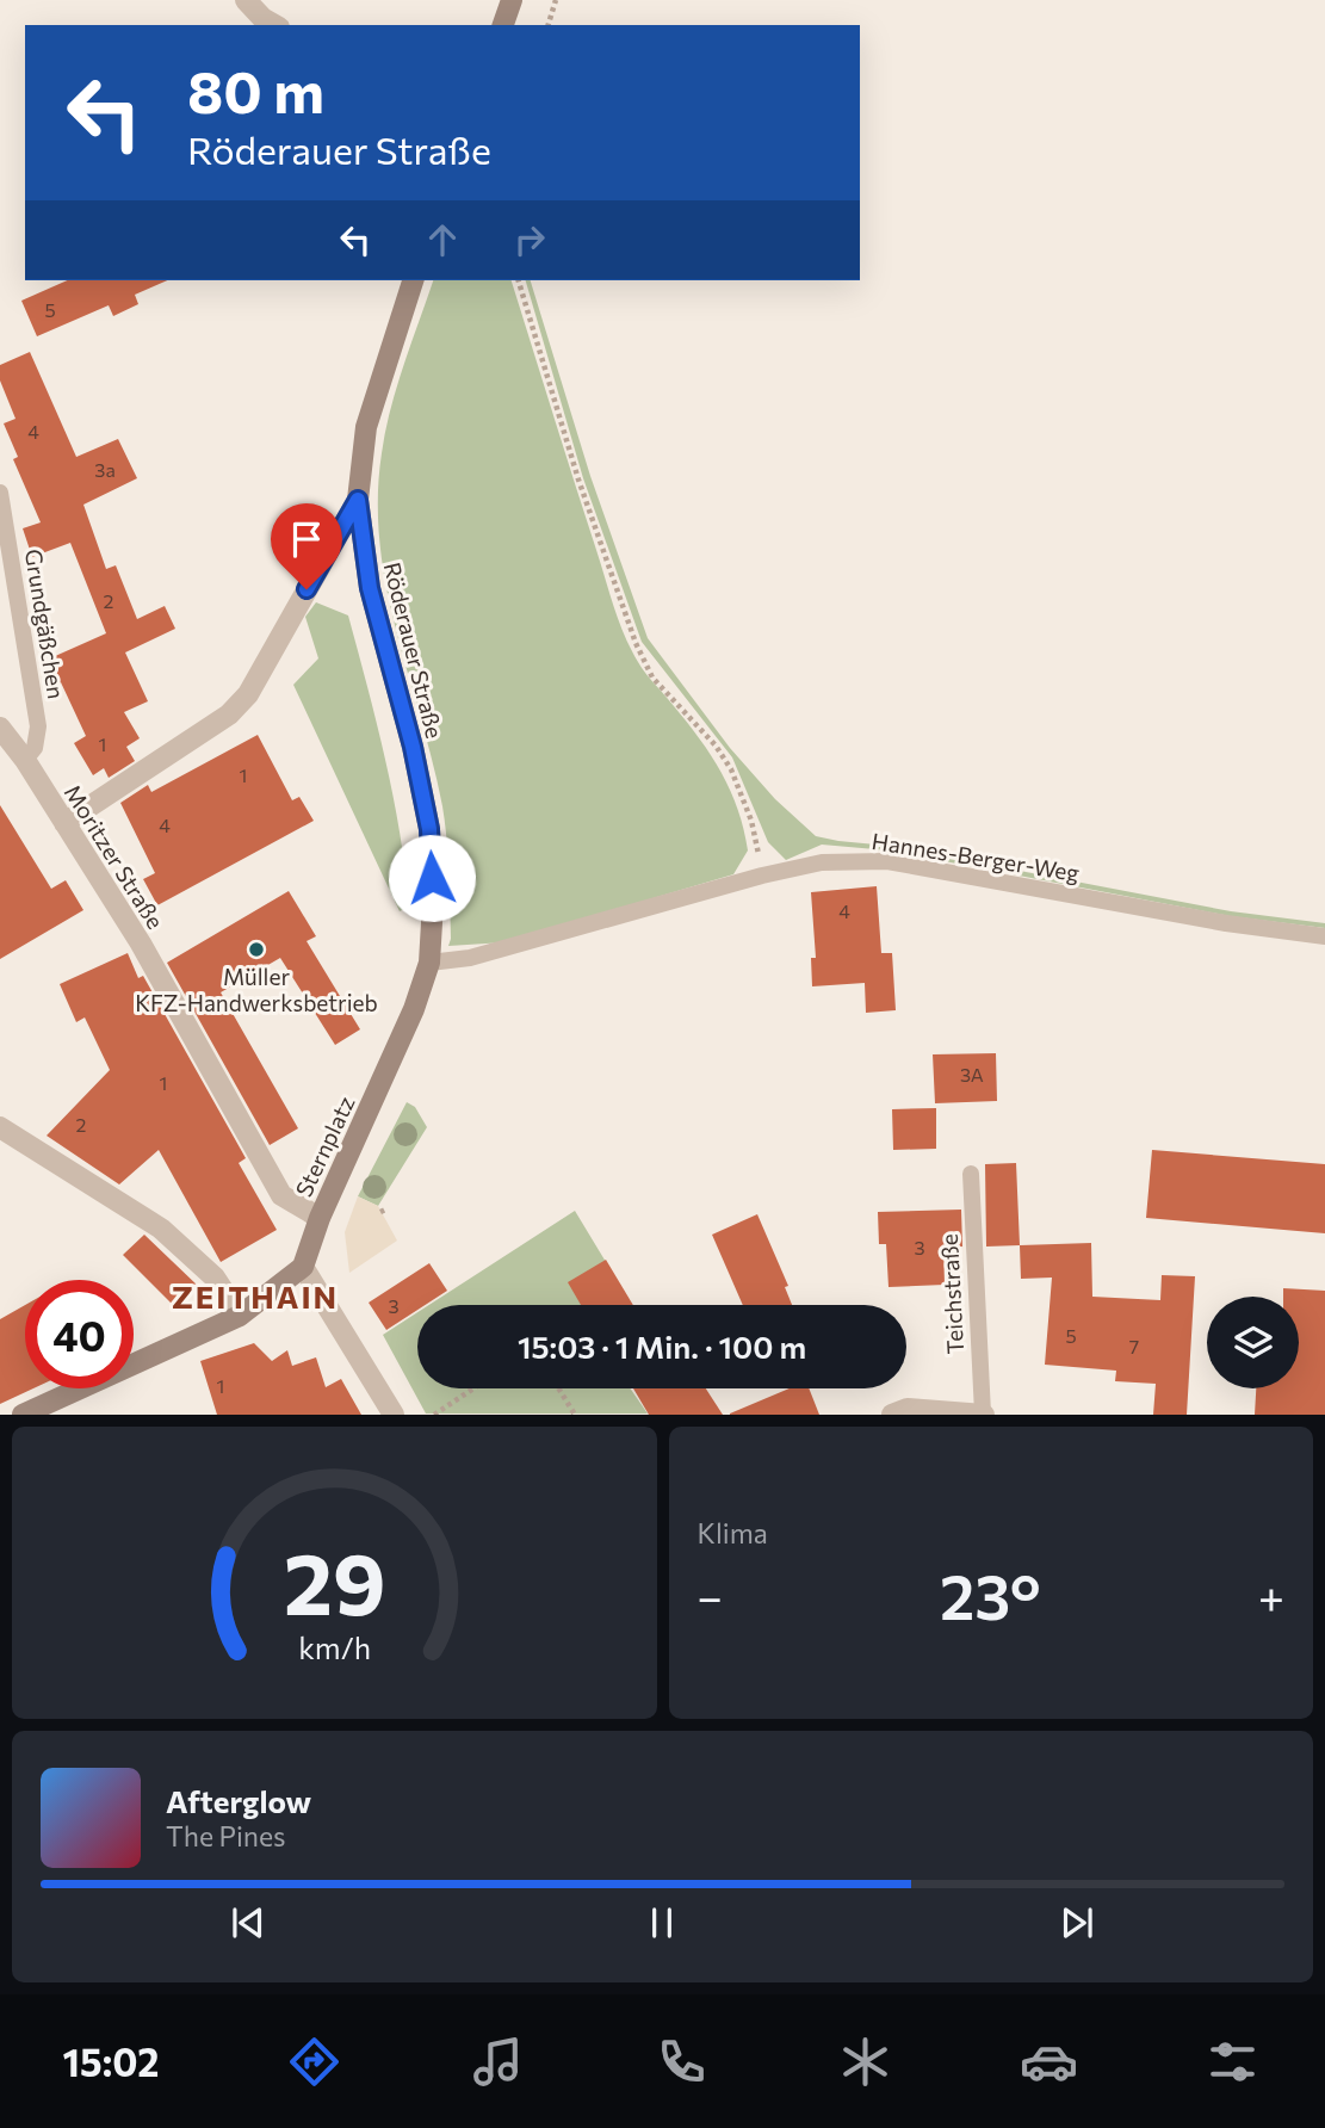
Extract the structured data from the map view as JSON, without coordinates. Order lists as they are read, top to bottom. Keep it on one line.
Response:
{"streets":{"street":["Röderauer Straße","Moritzer Straße","Sternplatz","Teichstraße"],"lane":["Grundgäßchen","Hannes-Berger-Weg"]},"crossings":[["Grundgäßchen","Moritzer Straße"],["Röderauer Straße","Moritzer Straße"],["Röderauer Straße","Hannes-Berger-Weg"],["Röderauer Straße","Sternplatz"],["Moritzer Straße","Sternplatz"]],"districts":["ZEITHAIN"],"places":["Müller KFZ-Handwerksbetrieb"],"house_numbers":["5","4","3a","2","1","1","4","4","3A","1","2","3","3","5","7","1"],"page":{"turn":["80 m","Röderauer Straße"],"limit":"40","trip":"15:03 · 1 Min. · 100 m","tile":"Klima","heat":["−","23°","+"],"song":["Afterglow","The Pines"],"tabs":"15:02","gauge":["29","km/h"]}}
